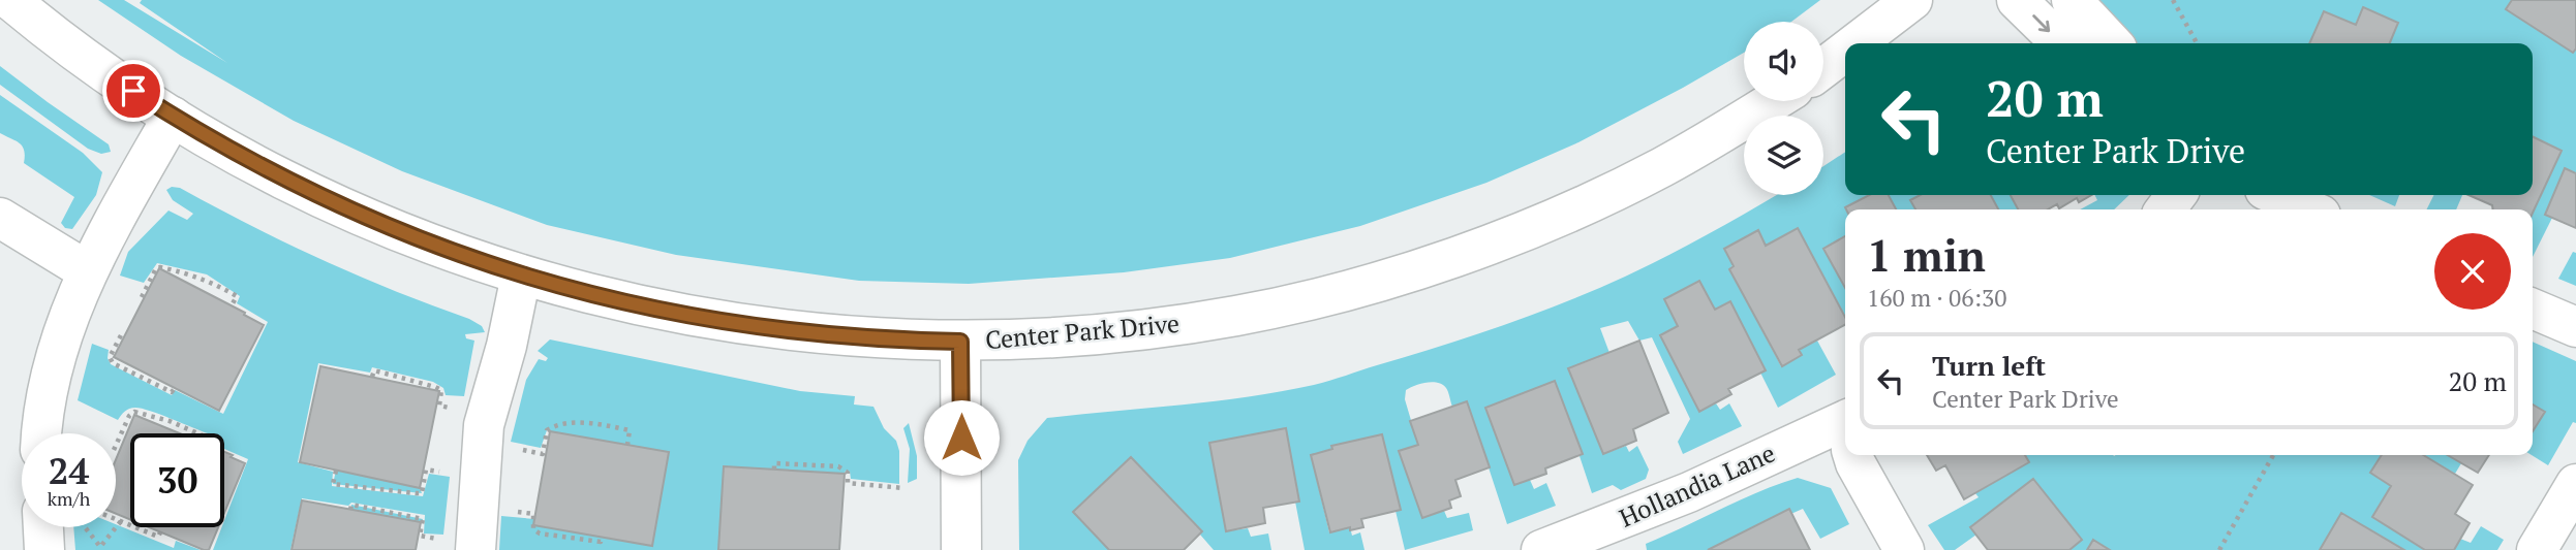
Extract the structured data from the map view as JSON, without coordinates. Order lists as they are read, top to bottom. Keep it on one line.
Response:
{"streets":{"street":["Center Park Drive","Hollandia Lane"]},"page":{"turn":["20 m","Center Park Drive"],"heading":["1 min","160 m · 06:30"],"list":[{"name":"Turn left","note":"Center Park Drive","value":"20 m"}],"speed":"24 km/h","limit":"30"}}
